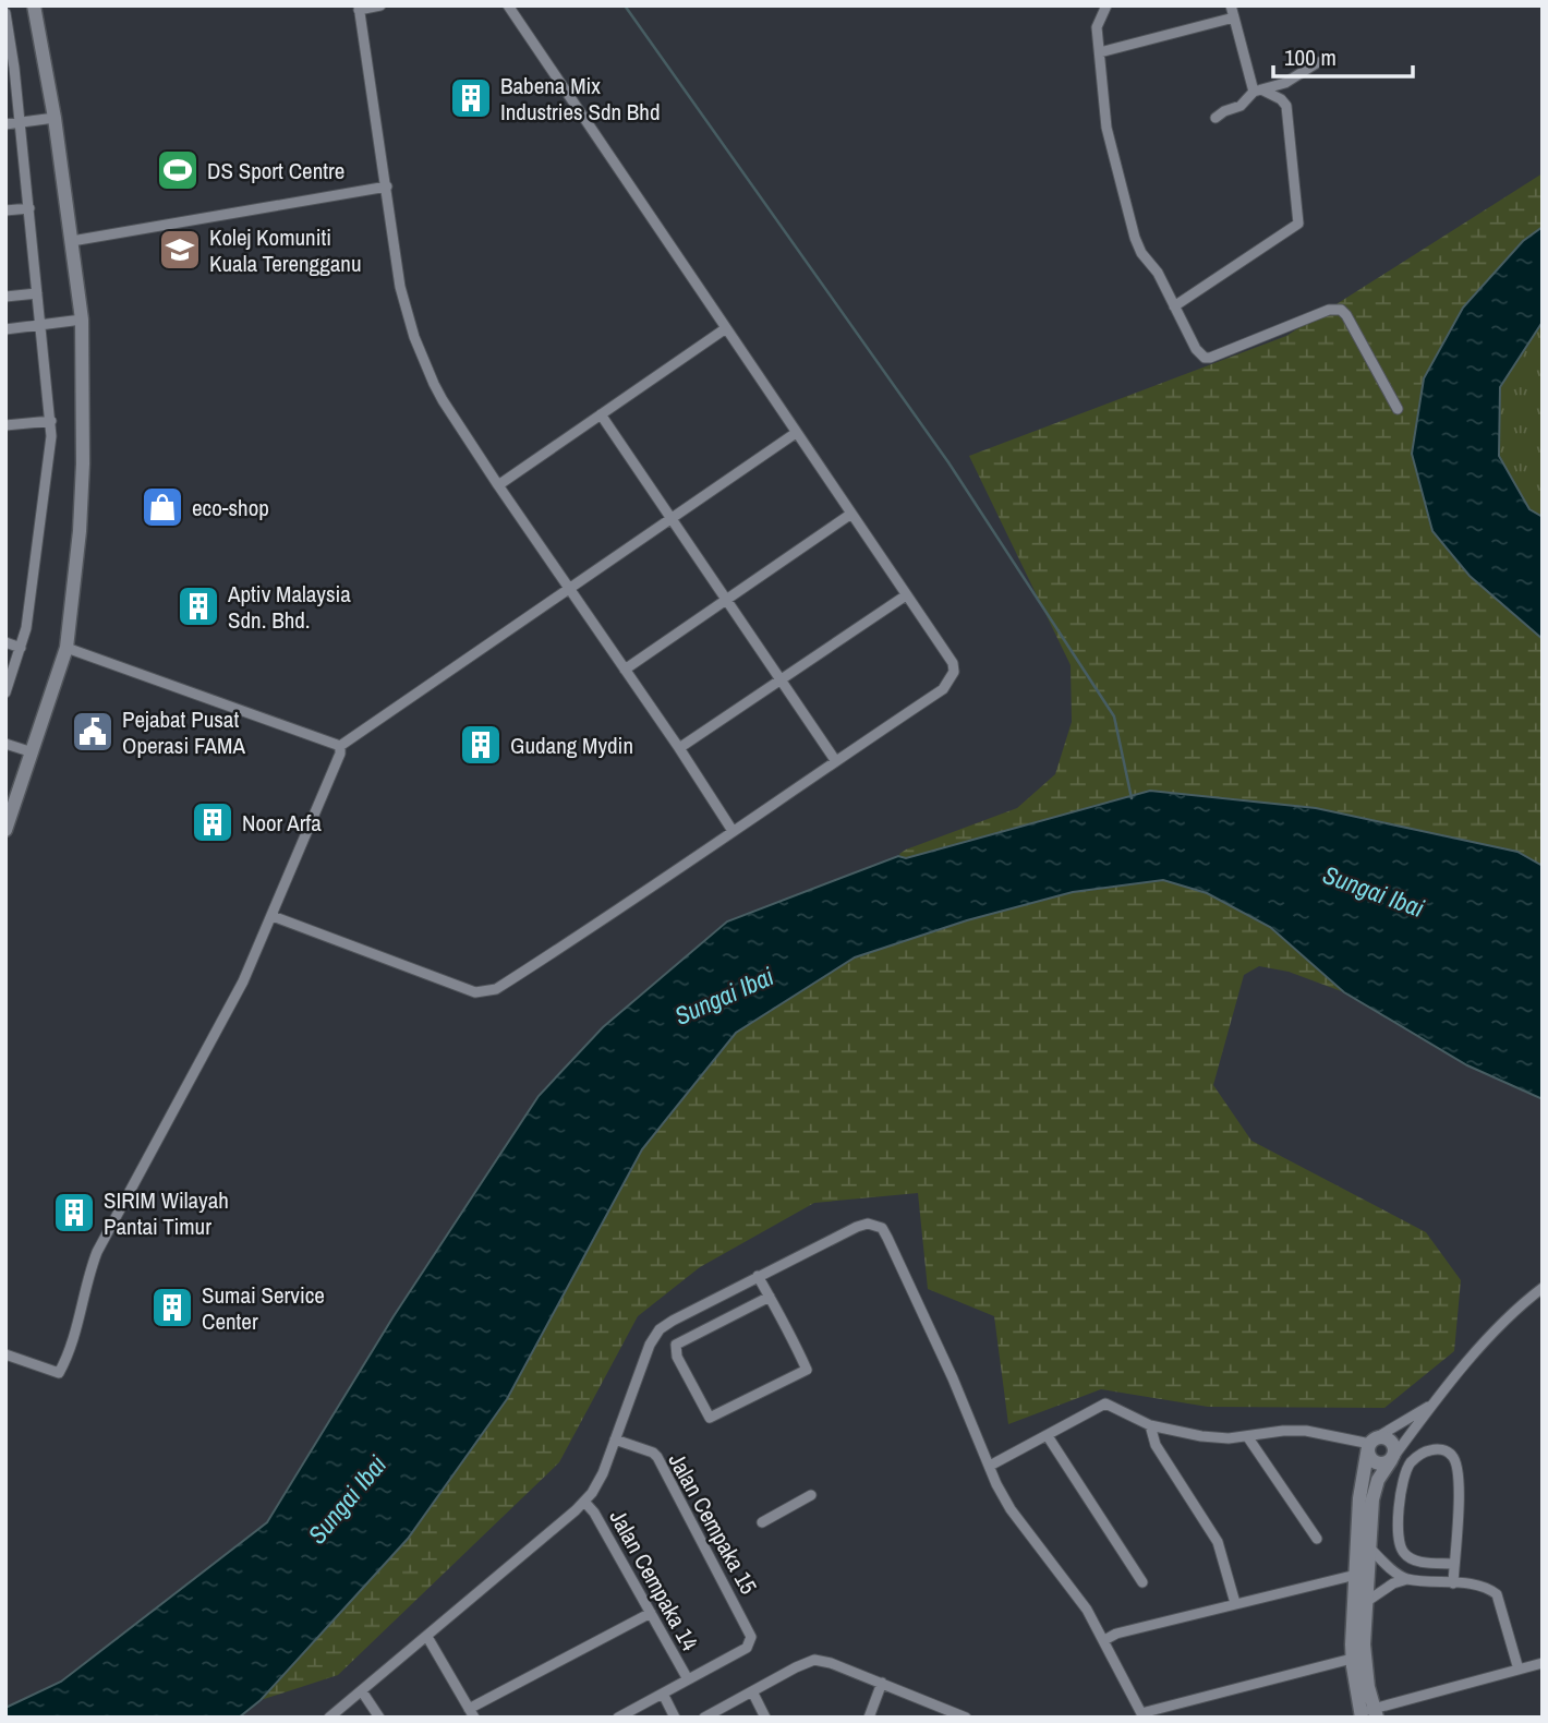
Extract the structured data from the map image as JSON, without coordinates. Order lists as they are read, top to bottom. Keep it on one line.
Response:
{"streets":{"street":["Jalan Cempaka 15","Jalan Cempaka 14"]},"crossings":[["Jalan Cempaka 15","Jalan Cempaka 14"]],"water":["Sungai Ibai"],"places":{"building":["Babena Mix Industries Sdn Bhd","Aptiv Malaysia Sdn. Bhd.","Gudang Mydin","Noor Arfa","SIRIM Wilayah Pantai Timur","Sumai Service Center"],"sports":["DS Sport Centre"],"school or university":["Kolej Komuniti Kuala Terengganu"],"shop":["eco-shop"],"public building":["Pejabat Pusat Operasi FAMA"]},"scale_bar":"100 m"}
